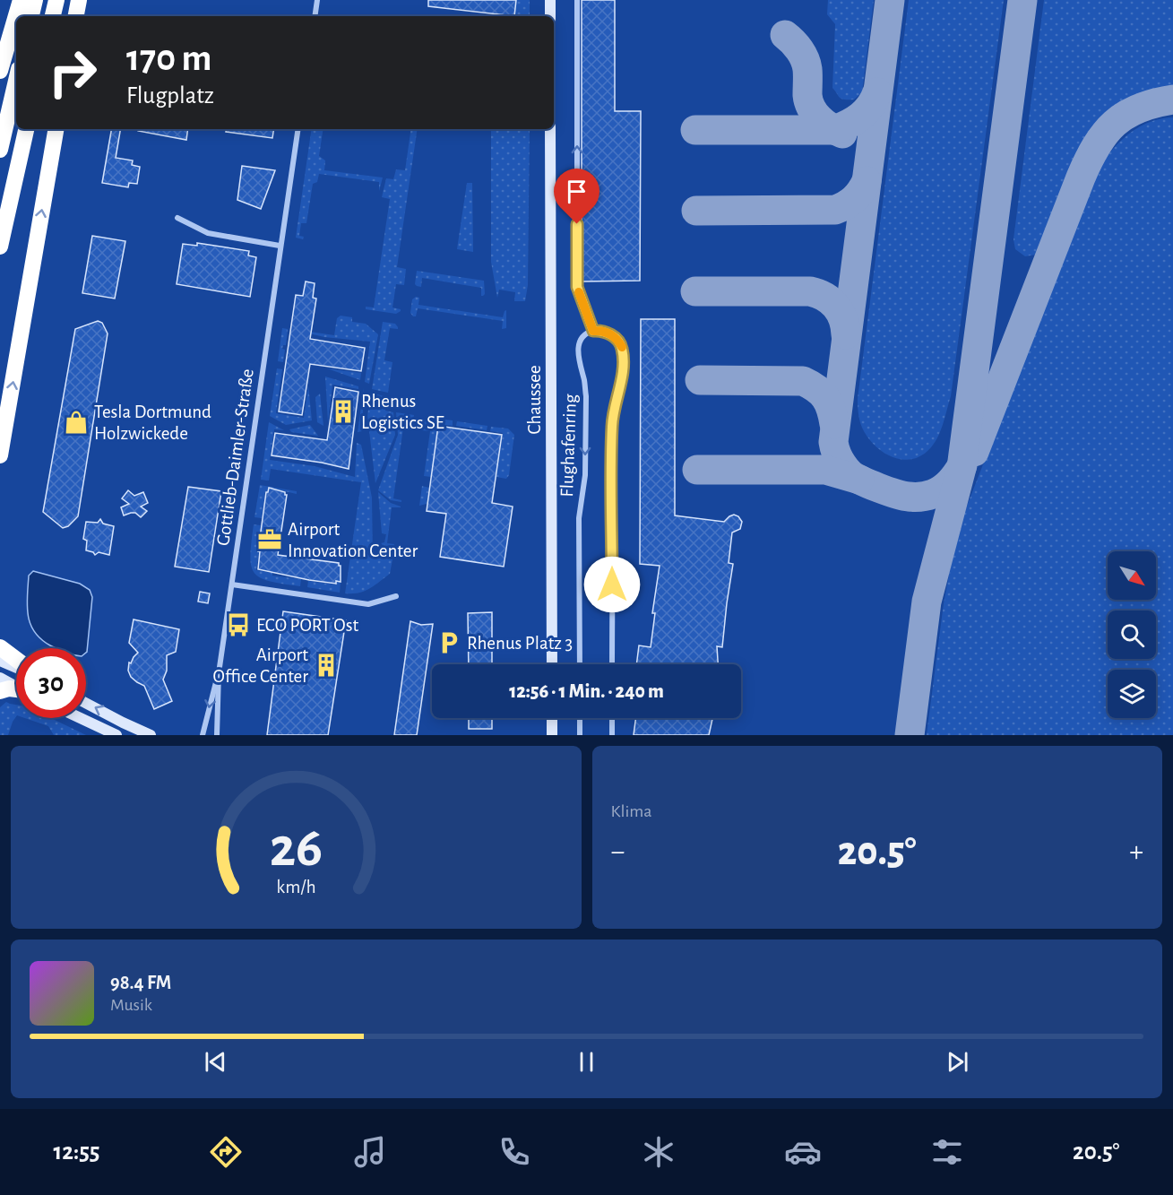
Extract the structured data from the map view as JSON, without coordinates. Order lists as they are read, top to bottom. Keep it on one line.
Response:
{"streets":{"main road":["Chaussee"],"street":["Flughafenring","Gottlieb-Daimler-Straße"]},"places":{"building":["Rhenus Logistics SE","Airport Office Center"],"shop":["Tesla Dortmund Holzwickede"],"office":["Airport Innovation Center"],"bus stop":["ECO PORT Ost"],"parking":["Rhenus Platz 3"]},"north":"bottom right","page":{"turn":["170 m","Flugplatz"],"limit":"30","trip":"12:56 · 1 Min. · 240 m","tile":"Klima","heat":["−","20.5°","+"],"song":["98.4 FM","Musik"],"tabs":["12:55","20.5°"],"gauge":["26","km/h"]}}
